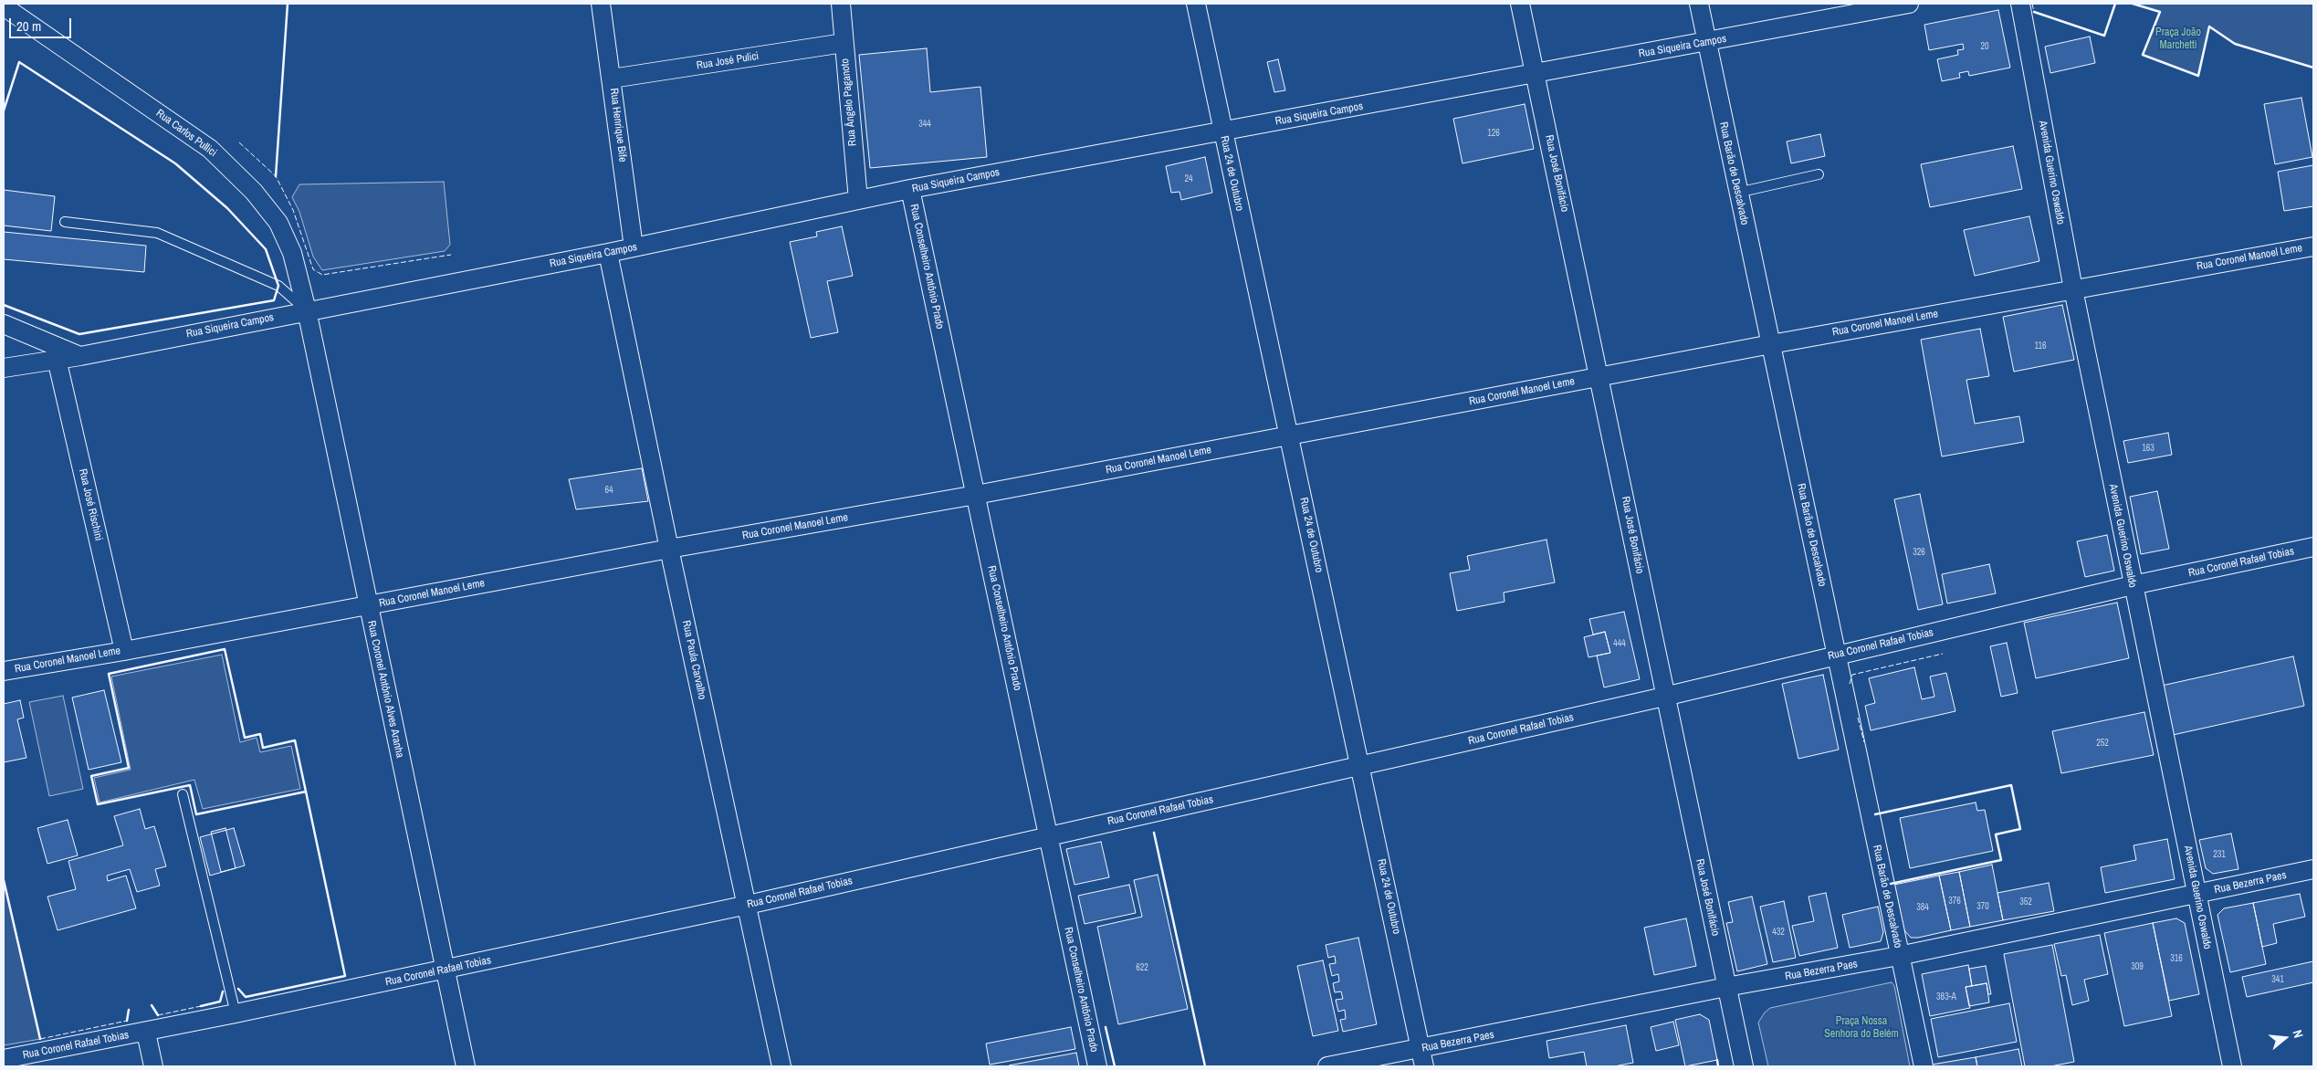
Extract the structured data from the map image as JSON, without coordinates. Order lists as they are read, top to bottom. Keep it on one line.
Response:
{"streets":{"street":["Rua Siqueira Campos","Rua José Pulici","Rua Ângelo Paganoto","Rua Henrique Bife","Rua Carlos Pullici","Avenida Guerino Oswaldo","Rua 24 de Outubro","Rua José Bonifácio","Rua Barão de Descalvado","Rua Coronel Manoel Leme","Rua Conselheiro Antônio Prado","Rua José Rischini","Rua Coronel Rafael Tobias","Rua Paula Carvalho","Rua Coronel Antônio Alves Aranha","Rua Bezerra Paes"]},"crossings":[["Rua Siqueira Campos","Rua Ângelo Paganoto"],["Rua Siqueira Campos","Rua Henrique Bife"],["Rua Siqueira Campos","Rua Carlos Pullici"],["Rua Siqueira Campos","Rua 24 de Outubro"],["Rua Siqueira Campos","Rua José Bonifácio"],["Rua Siqueira Campos","Rua Barão de Descalvado"],["Rua Siqueira Campos","Rua Conselheiro Antônio Prado"],["Rua Siqueira Campos","Rua José Rischini"],["Rua Siqueira Campos","Rua Paula Carvalho"],["Rua Siqueira Campos","Rua Coronel Antônio Alves Aranha"],["Rua José Pulici","Rua Ângelo Paganoto"],["Rua José Pulici","Rua Henrique Bife"],["Rua Carlos Pullici","Rua Coronel Antônio Alves Aranha"],["Avenida Guerino Oswaldo","Rua Coronel Manoel Leme"],["Avenida Guerino Oswaldo","Rua Coronel Rafael Tobias"],["Avenida Guerino Oswaldo","Rua Bezerra Paes"],["Rua 24 de Outubro","Rua Coronel Manoel Leme"],["Rua 24 de Outubro","Rua Coronel Rafael Tobias"],["Rua 24 de Outubro","Rua Bezerra Paes"],["Rua José Bonifácio","Rua Coronel Manoel Leme"],["Rua José Bonifácio","Rua Coronel Rafael Tobias"],["Rua José Bonifácio","Rua Bezerra Paes"],["Rua Barão de Descalvado","Rua Coronel Manoel Leme"],["Rua Barão de Descalvado","Rua Coronel Rafael Tobias"],["Rua Barão de Descalvado","Rua Bezerra Paes"],["Rua Coronel Manoel Leme","Rua Conselheiro Antônio Prado"],["Rua Coronel Manoel Leme","Rua José Rischini"],["Rua Coronel Manoel Leme","Rua Paula Carvalho"],["Rua Coronel Manoel Leme","Rua Coronel Antônio Alves Aranha"],["Rua Conselheiro Antônio Prado","Rua Coronel Rafael Tobias"],["Rua Coronel Rafael Tobias","Rua Paula Carvalho"],["Rua Coronel Rafael Tobias","Rua Coronel Antônio Alves Aranha"]],"parks":["Praça João Marchetti","Praça Nossa Senhora do Belém"],"house_numbers":["20","344","126","24","116","163","64","326","444","252","231","376","352","370","384","432","316","309","622","341","383-A"],"scale_bar":"20 m","north":"right"}
